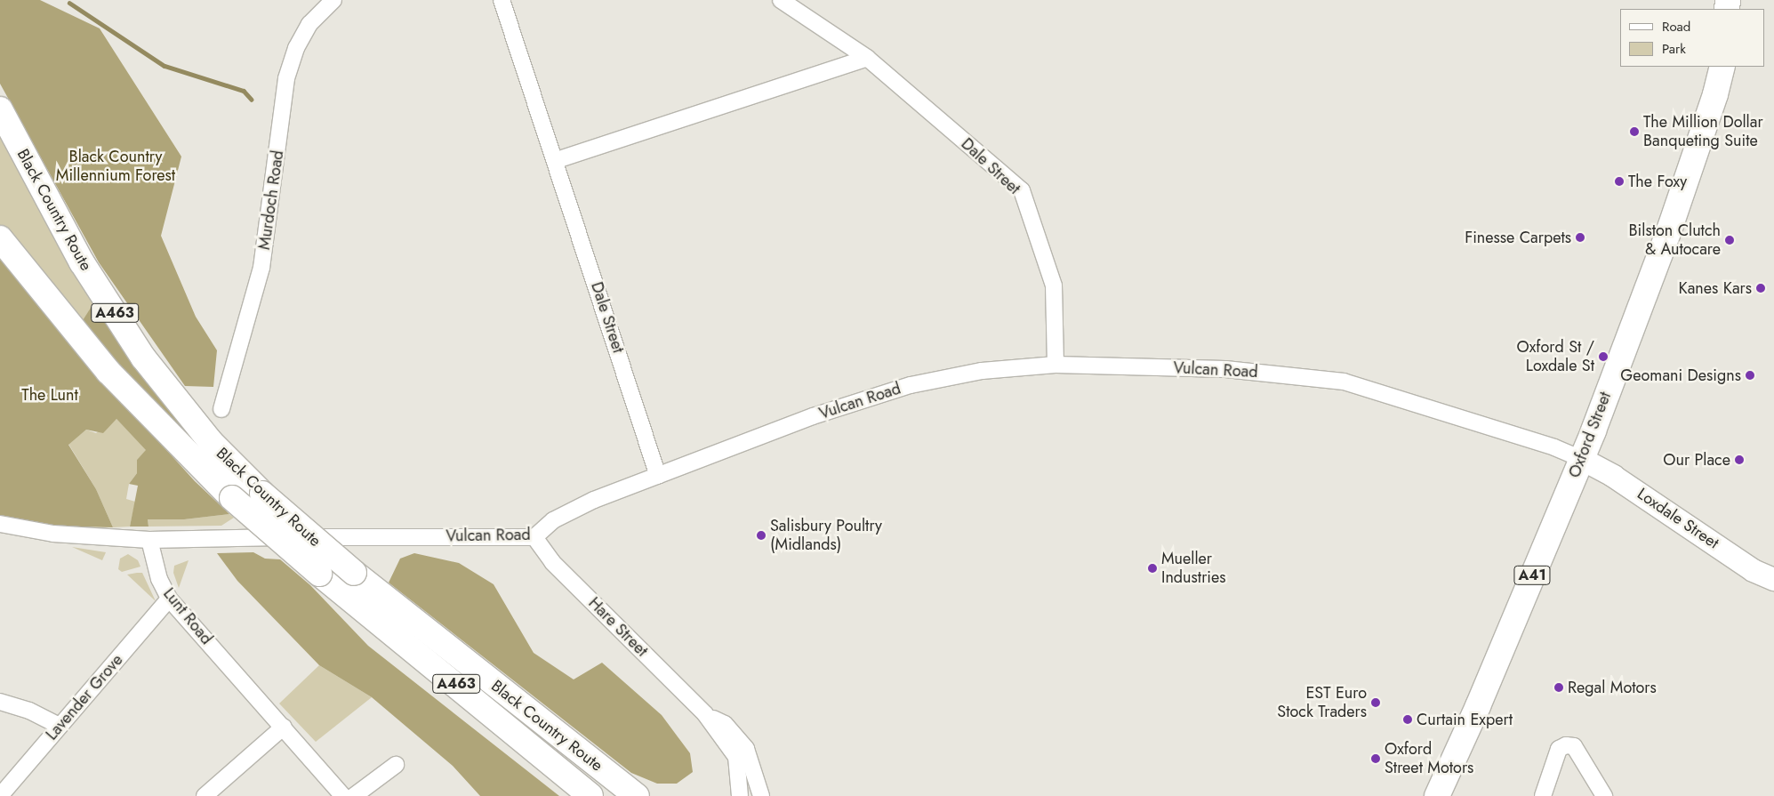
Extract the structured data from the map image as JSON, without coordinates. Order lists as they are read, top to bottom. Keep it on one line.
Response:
{"streets":{"highway":["Black Country Route","A463","Oxford Street","A41"],"main road":["Loxdale Street"],"street":["Dale Street","Murdoch Road","Vulcan Road","Lunt Road","Hare Street","Lavender Grove"]},"crossings":[["Dale Street","Vulcan Road"],["Vulcan Road","Oxford Street"],["Vulcan Road","Loxdale Street"],["Vulcan Road","Lunt Road"],["Vulcan Road","Hare Street"],["Oxford Street","Loxdale Street"],["Lunt Road","Lavender Grove"]],"parks":["Black Country Millennium Forest","The Lunt"],"places":["The Million Dollar Banqueting Suite","The Foxy","Finesse Carpets","Bilston Clutch & Autocare","Kanes Kars","Oxford St / Loxdale St","Geomani Designs","Our Place","Salisbury Poultry (Midlands)","Mueller Industries","Regal Motors","EST Euro Stock Traders","Curtain Expert","Oxford Street Motors"],"legend":["Road","Park"]}
